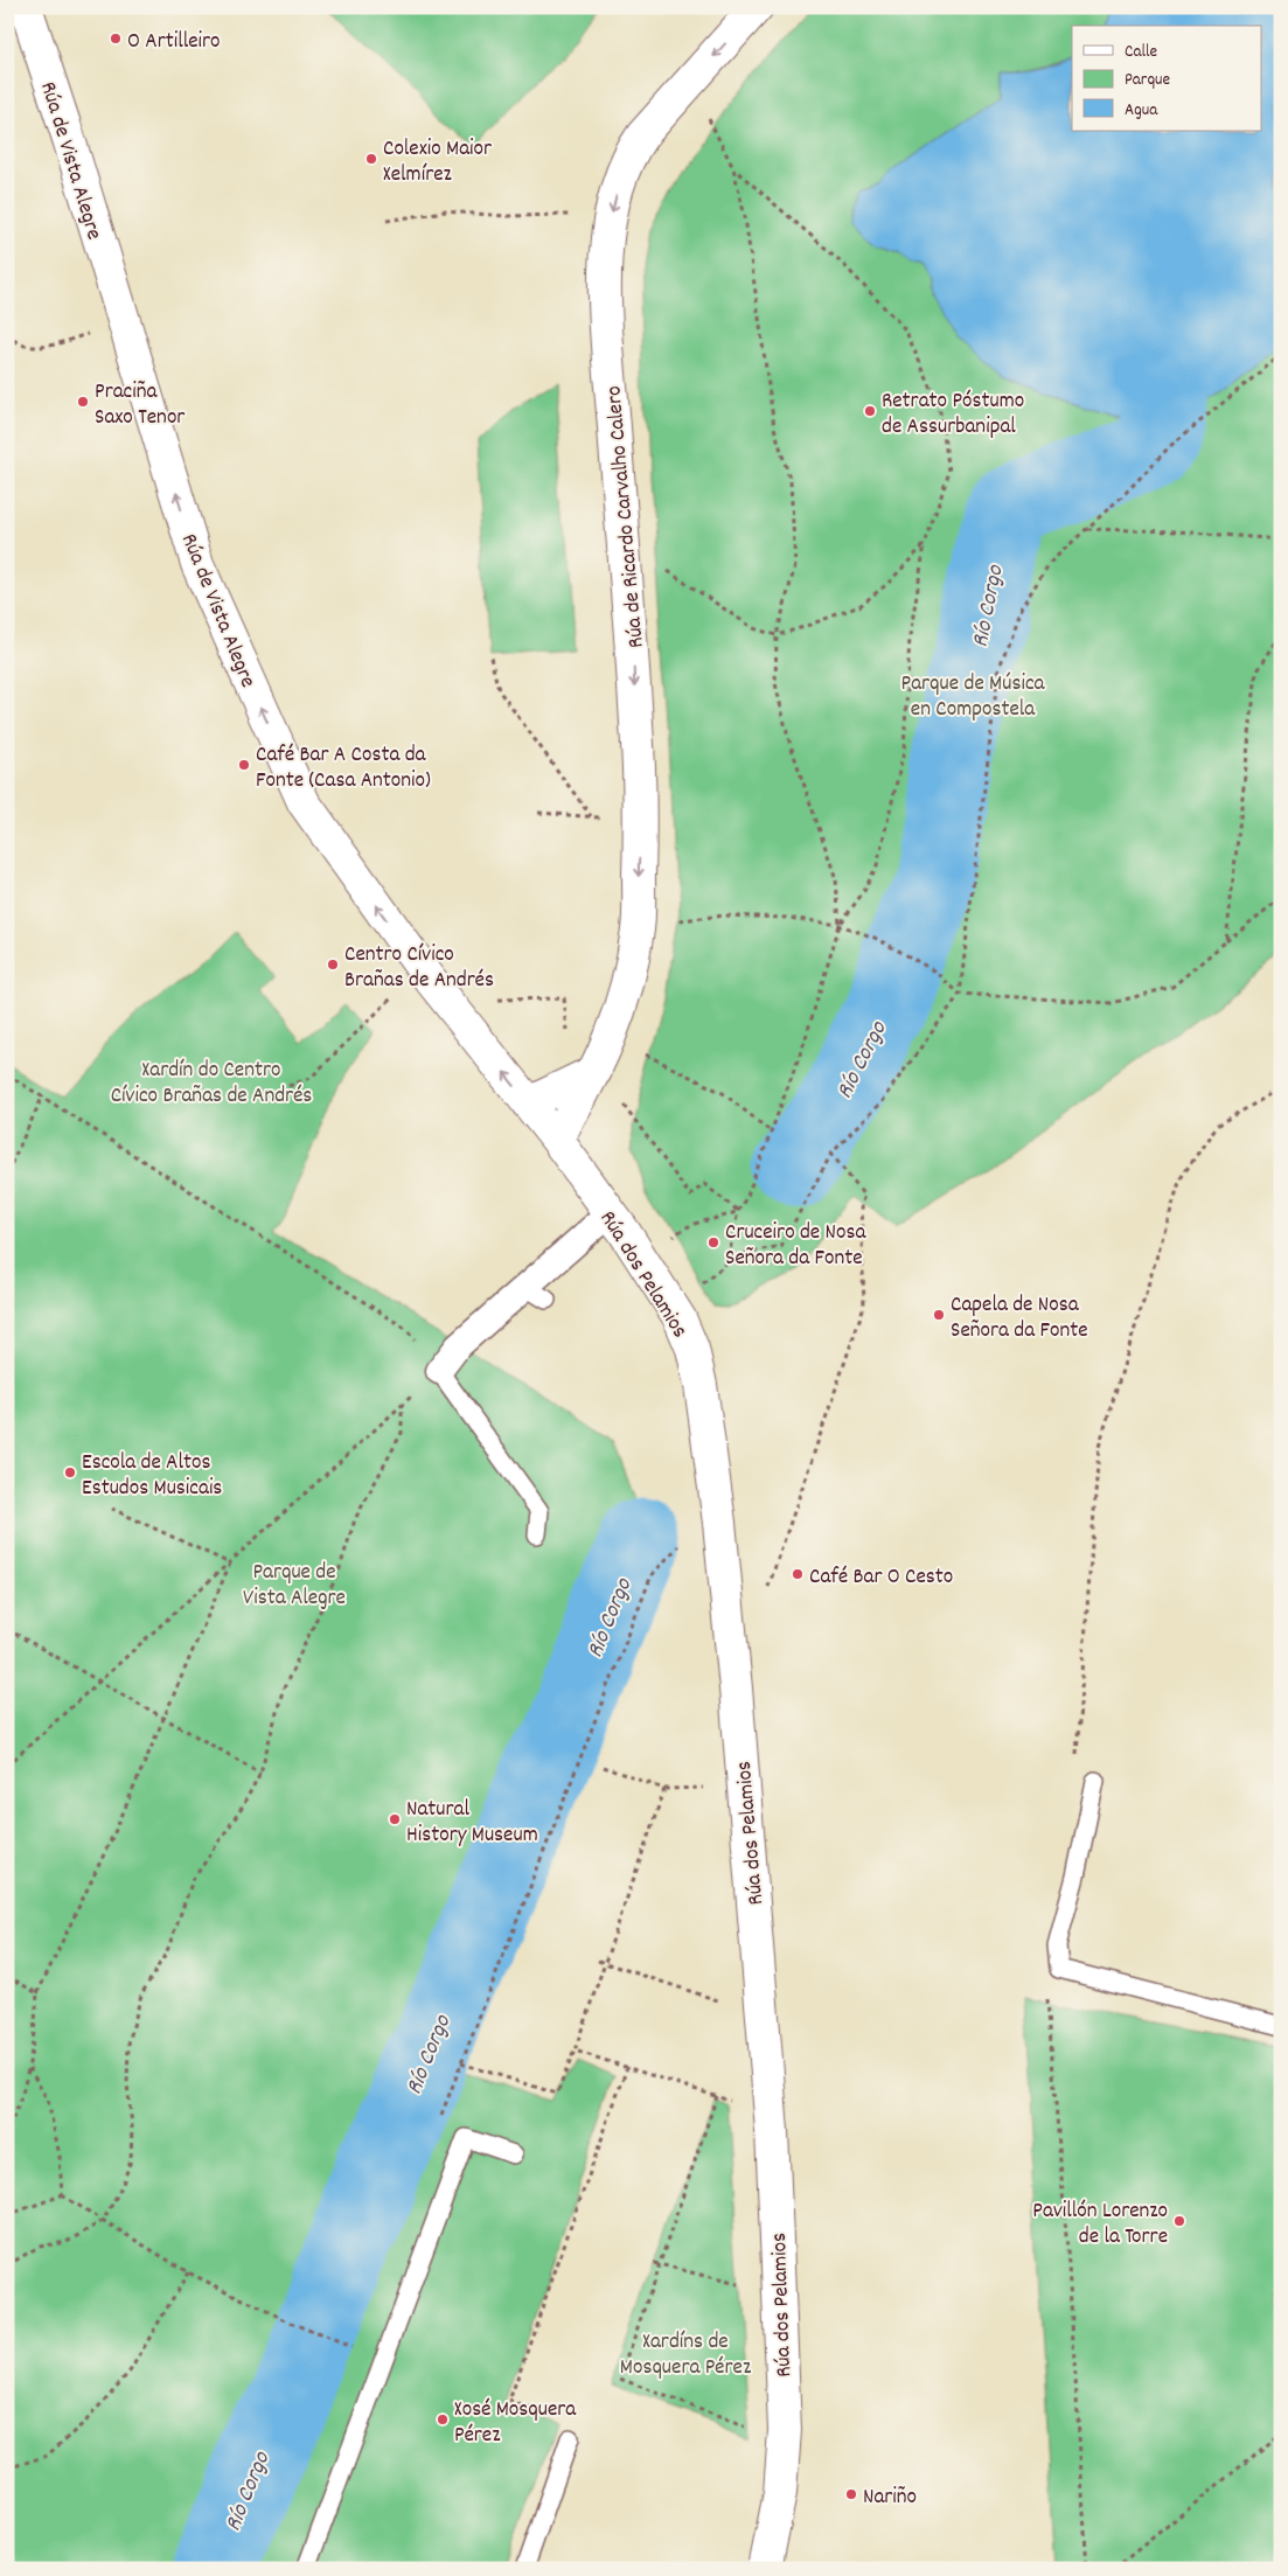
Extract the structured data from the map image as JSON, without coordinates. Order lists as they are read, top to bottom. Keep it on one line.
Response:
{"streets":{"street":["Rúa de Vista Alegre","Rúa de Ricardo Carvalho Calero","Rúa dos Pelamios"]},"crossings":[["Rúa de Vista Alegre","Rúa de Ricardo Carvalho Calero"],["Rúa de Vista Alegre","Rúa dos Pelamios"],["Rúa de Ricardo Carvalho Calero","Rúa dos Pelamios"]],"one_way":["Rúa de Vista Alegre","Rúa de Ricardo Carvalho Calero"],"water":["Río Corgo"],"parks":["Parque de Música en Compostela","Xardín do Centro Cívico Brañas de Andrés","Parque de Vista Alegre","Xardíns de Mosquera Pérez"],"places":["O Artilleiro","Colexio Maior Xelmírez","Praciña Saxo Tenor","Retrato Póstumo de Assurbanipal","Café Bar A Costa da Fonte (Casa Antonio)","Centro Cívico Brañas de Andrés","Cruceiro de Nosa Señora da Fonte","Capela de Nosa Señora da Fonte","Escola de Altos Estudos Musicais","Café Bar O Cesto","Natural History Museum","Pavillón Lorenzo de la Torre","Xosé Mosquera Pérez","Nariño"],"legend":["Calle","Parque","Agua"]}
